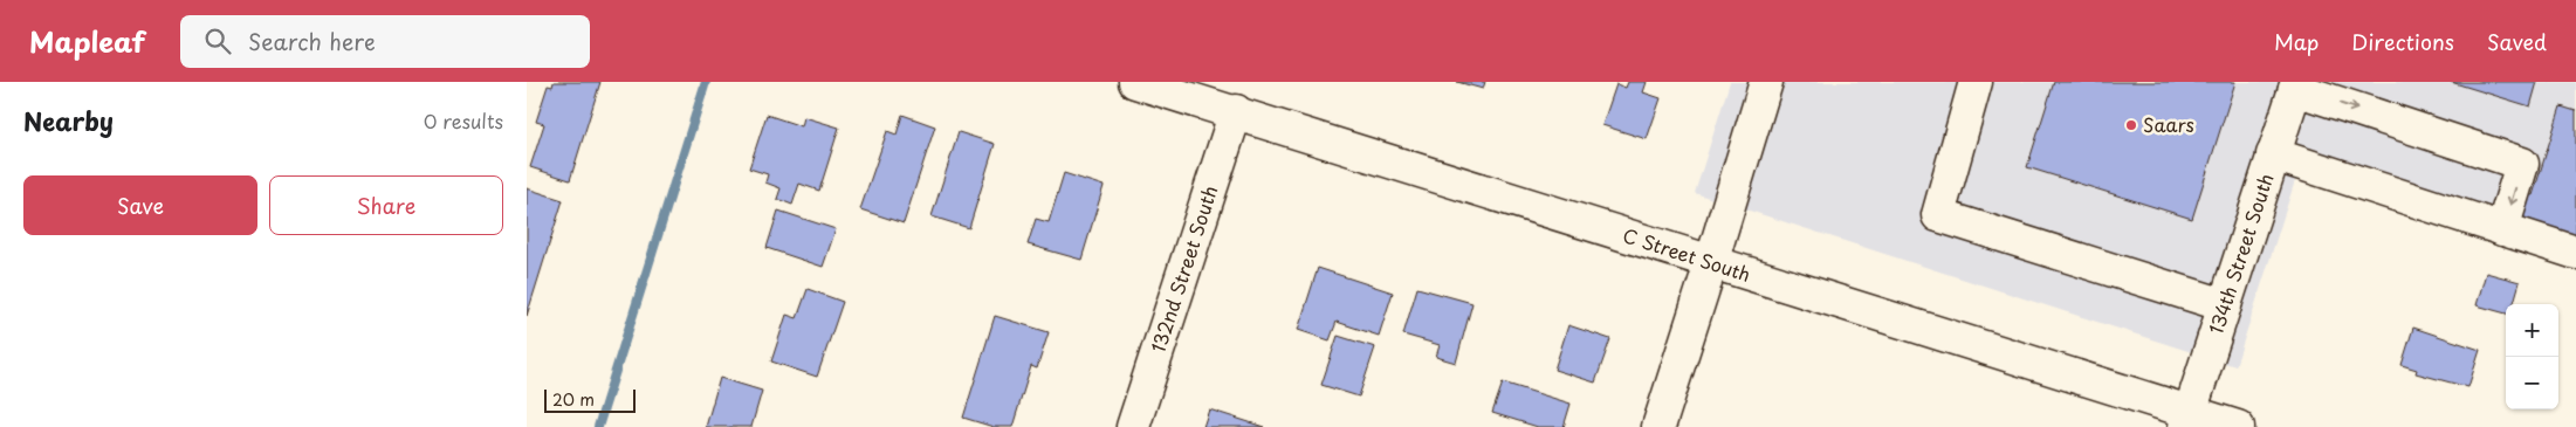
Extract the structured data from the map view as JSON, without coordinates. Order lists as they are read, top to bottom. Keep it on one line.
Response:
{"streets":{"street":["134th Street South","C Street South","132nd Street South"]},"crossings":[["134th Street South","C Street South"],["C Street South","132nd Street South"]],"places":["Saars"],"scale_bar":"20 m","page":{"header":"Mapleaf","search":"Search here","nav":["Map","Directions","Saved"],"heading":["Nearby","0 results"],"buttons":["Save","Share"],"map_buttons":["+","−"],"scale":"20 m"}}
